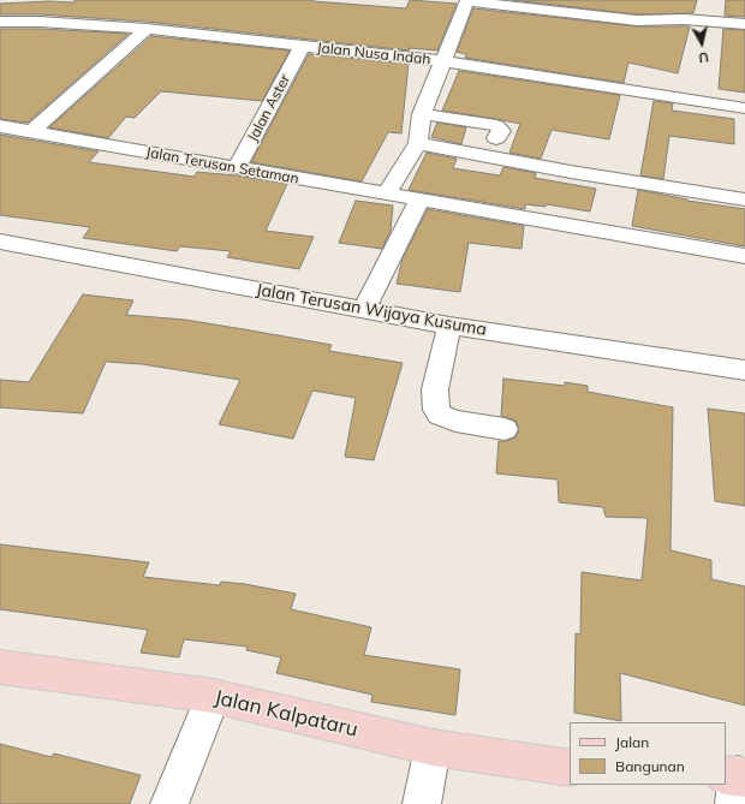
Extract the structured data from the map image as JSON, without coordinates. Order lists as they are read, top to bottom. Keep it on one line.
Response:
{"streets":{"main road":["Jalan Kalpataru"],"street":["Jalan Nusa Indah","Jalan Aster","Jalan Terusan Setaman","Jalan Terusan Wijaya Kusuma"]},"crossings":[["Jalan Nusa Indah","Jalan Aster"],["Jalan Aster","Jalan Terusan Setaman"]],"legend":["Jalan","Bangunan"],"north":"bottom"}
